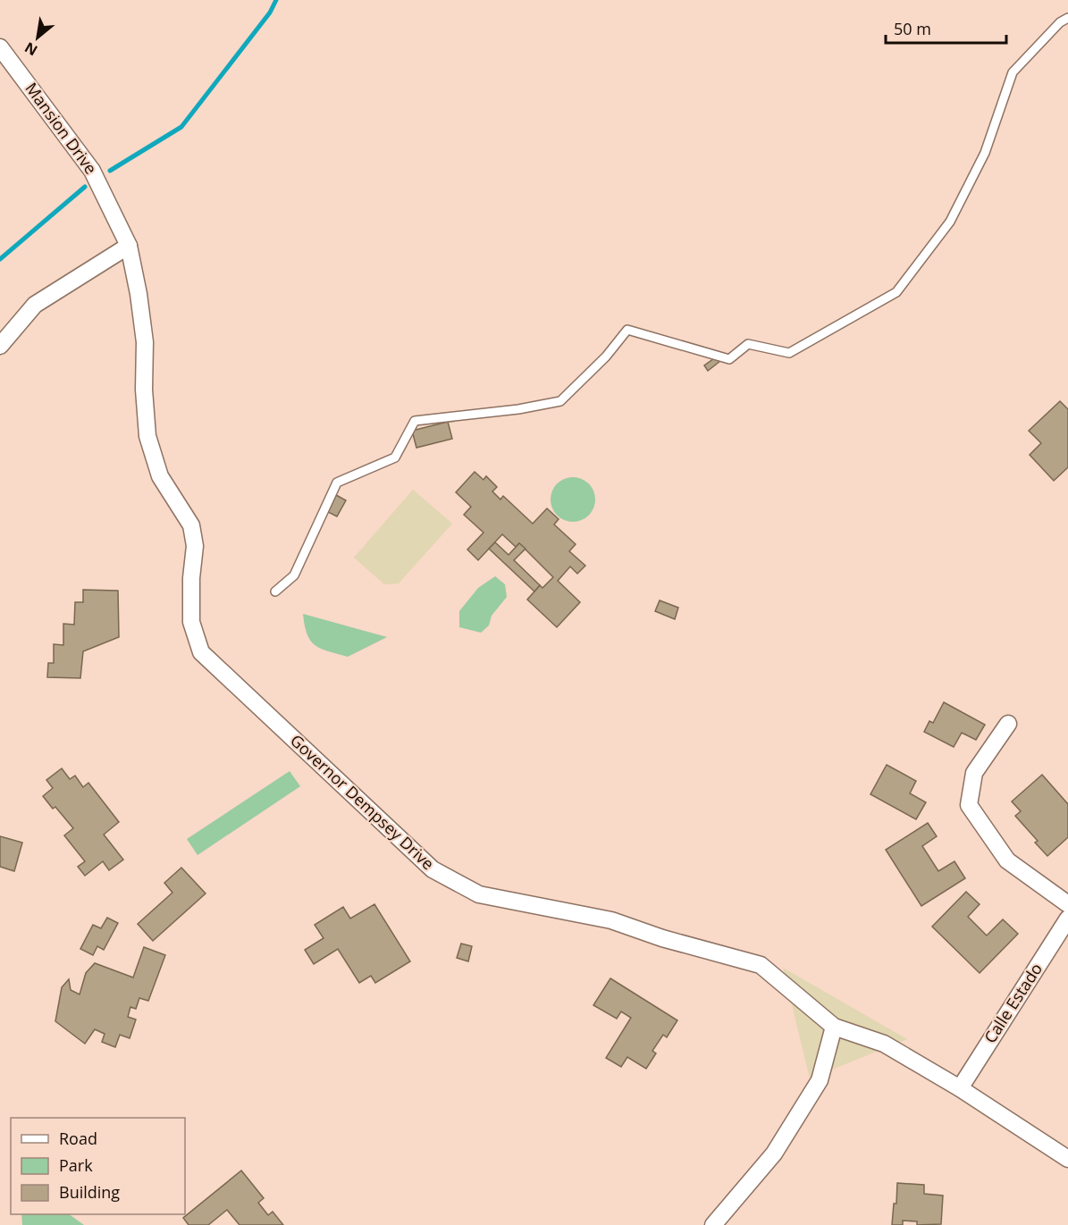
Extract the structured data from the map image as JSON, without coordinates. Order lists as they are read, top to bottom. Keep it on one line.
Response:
{"streets":{"street":["Mansion Drive","Governor Dempsey Drive","Calle Estado"]},"crossings":[["Mansion Drive","Governor Dempsey Drive"]],"legend":["Road","Park","Building"],"scale_bar":"50 m","north":"bottom left"}
